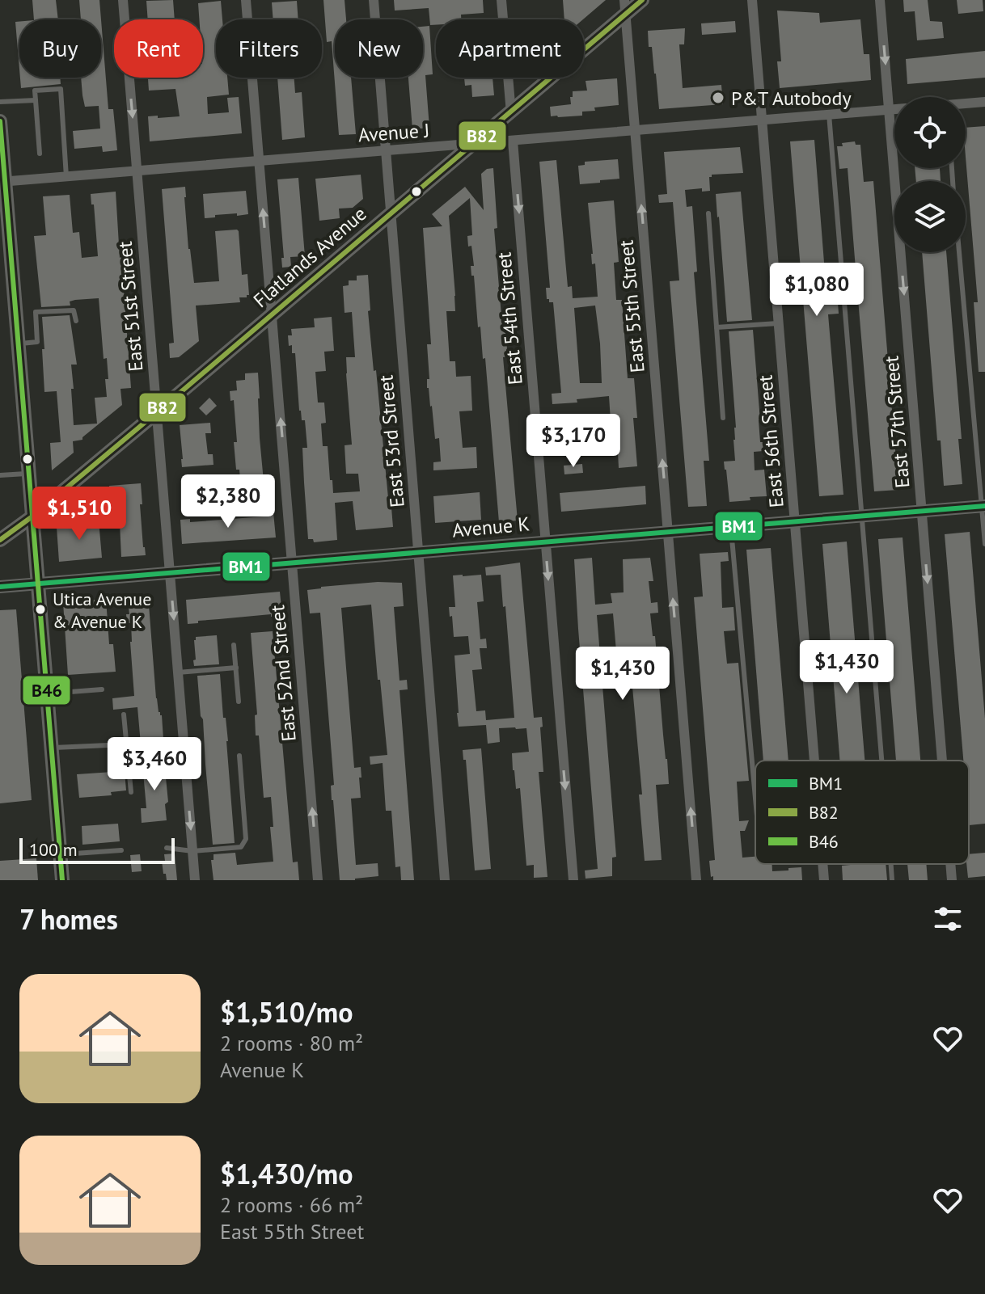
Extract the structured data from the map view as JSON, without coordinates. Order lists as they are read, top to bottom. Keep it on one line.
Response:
{"streets":{"main road":["Flatlands Avenue"],"street":["Avenue J","East 51st Street","East 55th Street","East 54th Street","East 57th Street","East 53rd Street","East 56th Street","Avenue K","East 52nd Street"]},"crossings":[["Avenue J","Flatlands Avenue"],["Avenue J","East 51st Street"],["Avenue J","East 55th Street"],["Avenue J","East 54th Street"],["Avenue J","East 57th Street"],["Avenue J","East 53rd Street"],["Avenue J","East 56th Street"],["Avenue J","East 52nd Street"],["Flatlands Avenue","East 51st Street"],["Flatlands Avenue","East 55th Street"],["Flatlands Avenue","East 53rd Street"],["Flatlands Avenue","East 52nd Street"],["East 51st Street","Avenue K"],["East 55th Street","Avenue K"],["East 54th Street","Avenue K"],["East 57th Street","Avenue K"],["East 53rd Street","Avenue K"],["East 56th Street","Avenue K"],["Avenue K","East 52nd Street"]],"one_way":["East 51st Street","East 55th Street","East 54th Street","East 57th Street","East 52nd Street"],"places":["P&T Autobody","Utica Avenue & Avenue K"],"lines":["transit line B82","transit line B46","transit line BM1"],"legend":["BM1","B82","B46"],"scale_bar":"100 m","page":{"chip":["Buy","Rent","Filters","New","Apartment"],"price":["$1,080","$3,170","$2,380","$1,510","$1,430","$1,430","$3,460"],"scale":"100 m","heading":"7 homes","list":[{"name":"$1,510/mo","note":"2 rooms · 80 m² · Avenue K"},{"name":"$1,430/mo","note":"2 rooms · 66 m² · East 55th Street"}]}}
